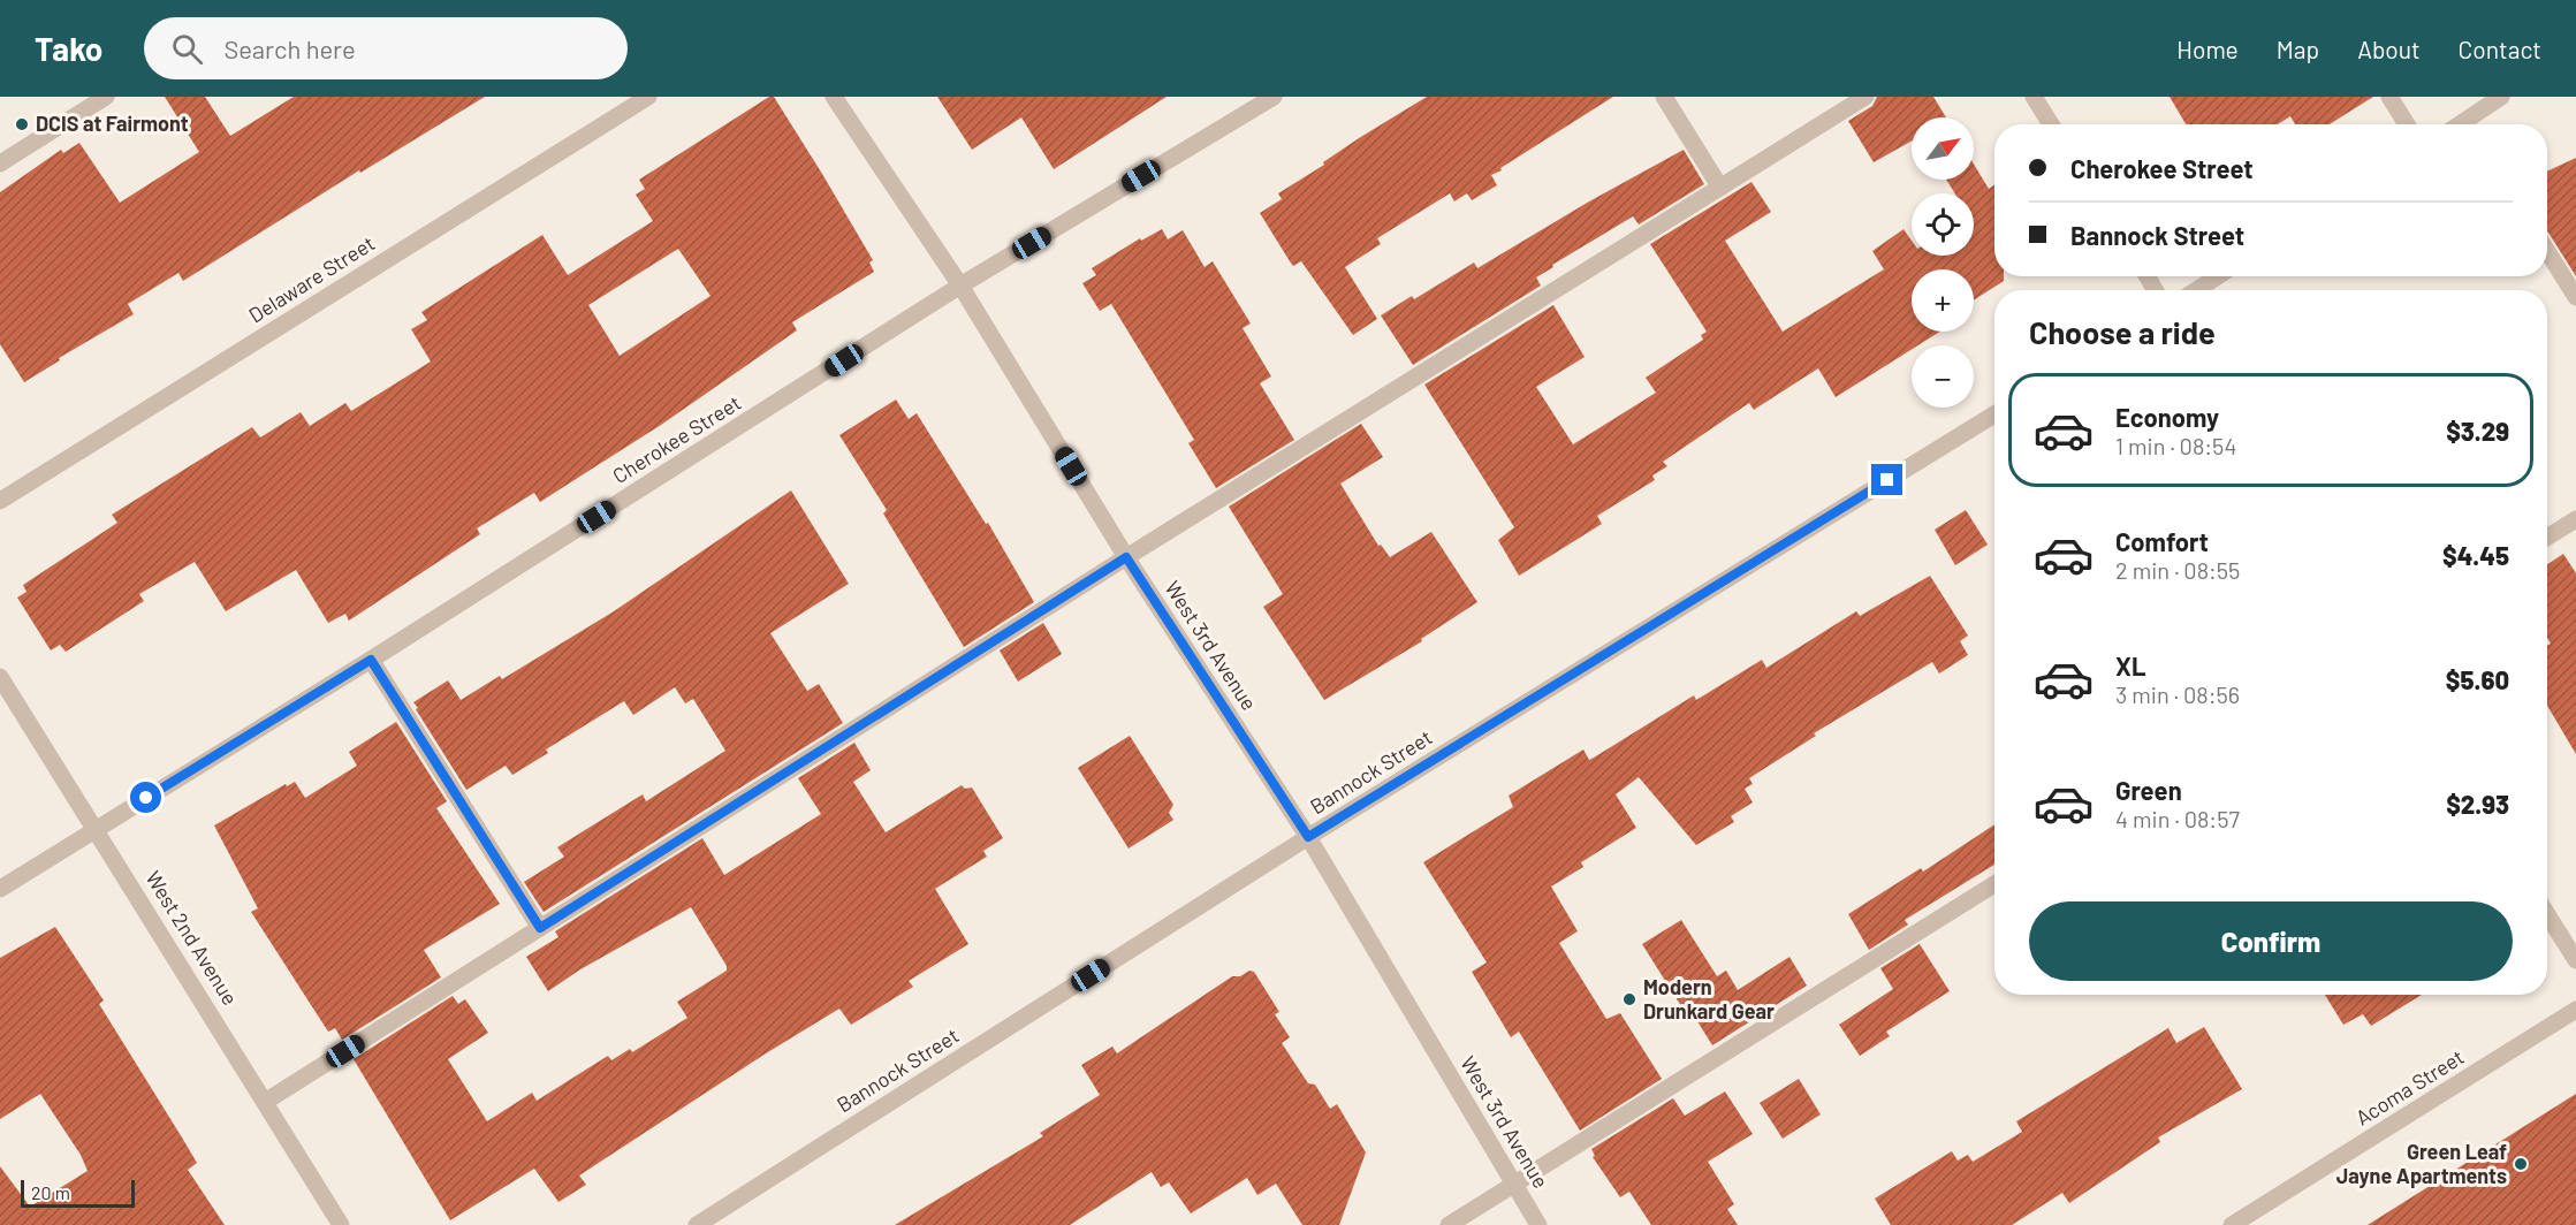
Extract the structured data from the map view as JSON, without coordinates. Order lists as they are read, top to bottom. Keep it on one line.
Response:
{"streets":{"street":["Delaware Street","Cherokee Street","West 3rd Avenue","Bannock Street","West 2nd Avenue","Acoma Street"]},"crossings":[["Cherokee Street","West 3rd Avenue"],["Cherokee Street","West 2nd Avenue"],["West 3rd Avenue","Bannock Street"]],"places":["DCIS at Fairmont","Modern Drunkard Gear","Green Leaf Jayne Apartments"],"scale_bar":"20 m","north":"top right","page":{"header":"Tako","search":"Search here","nav":["Home","Map","About","Contact"],"map_buttons":["+","−"],"banner":["Cherokee Street","Bannock Street"],"heading":"Choose a ride","list":[{"name":"Economy","note":"1 min · 08:54","value":"$3.29"},{"name":"Comfort","note":"2 min · 08:55","value":"$4.45"},{"name":"XL","note":"3 min · 08:56","value":"$5.60"},{"name":"Green","note":"4 min · 08:57","value":"$2.93"}],"buttons":"Confirm","scale":"20 m"}}
